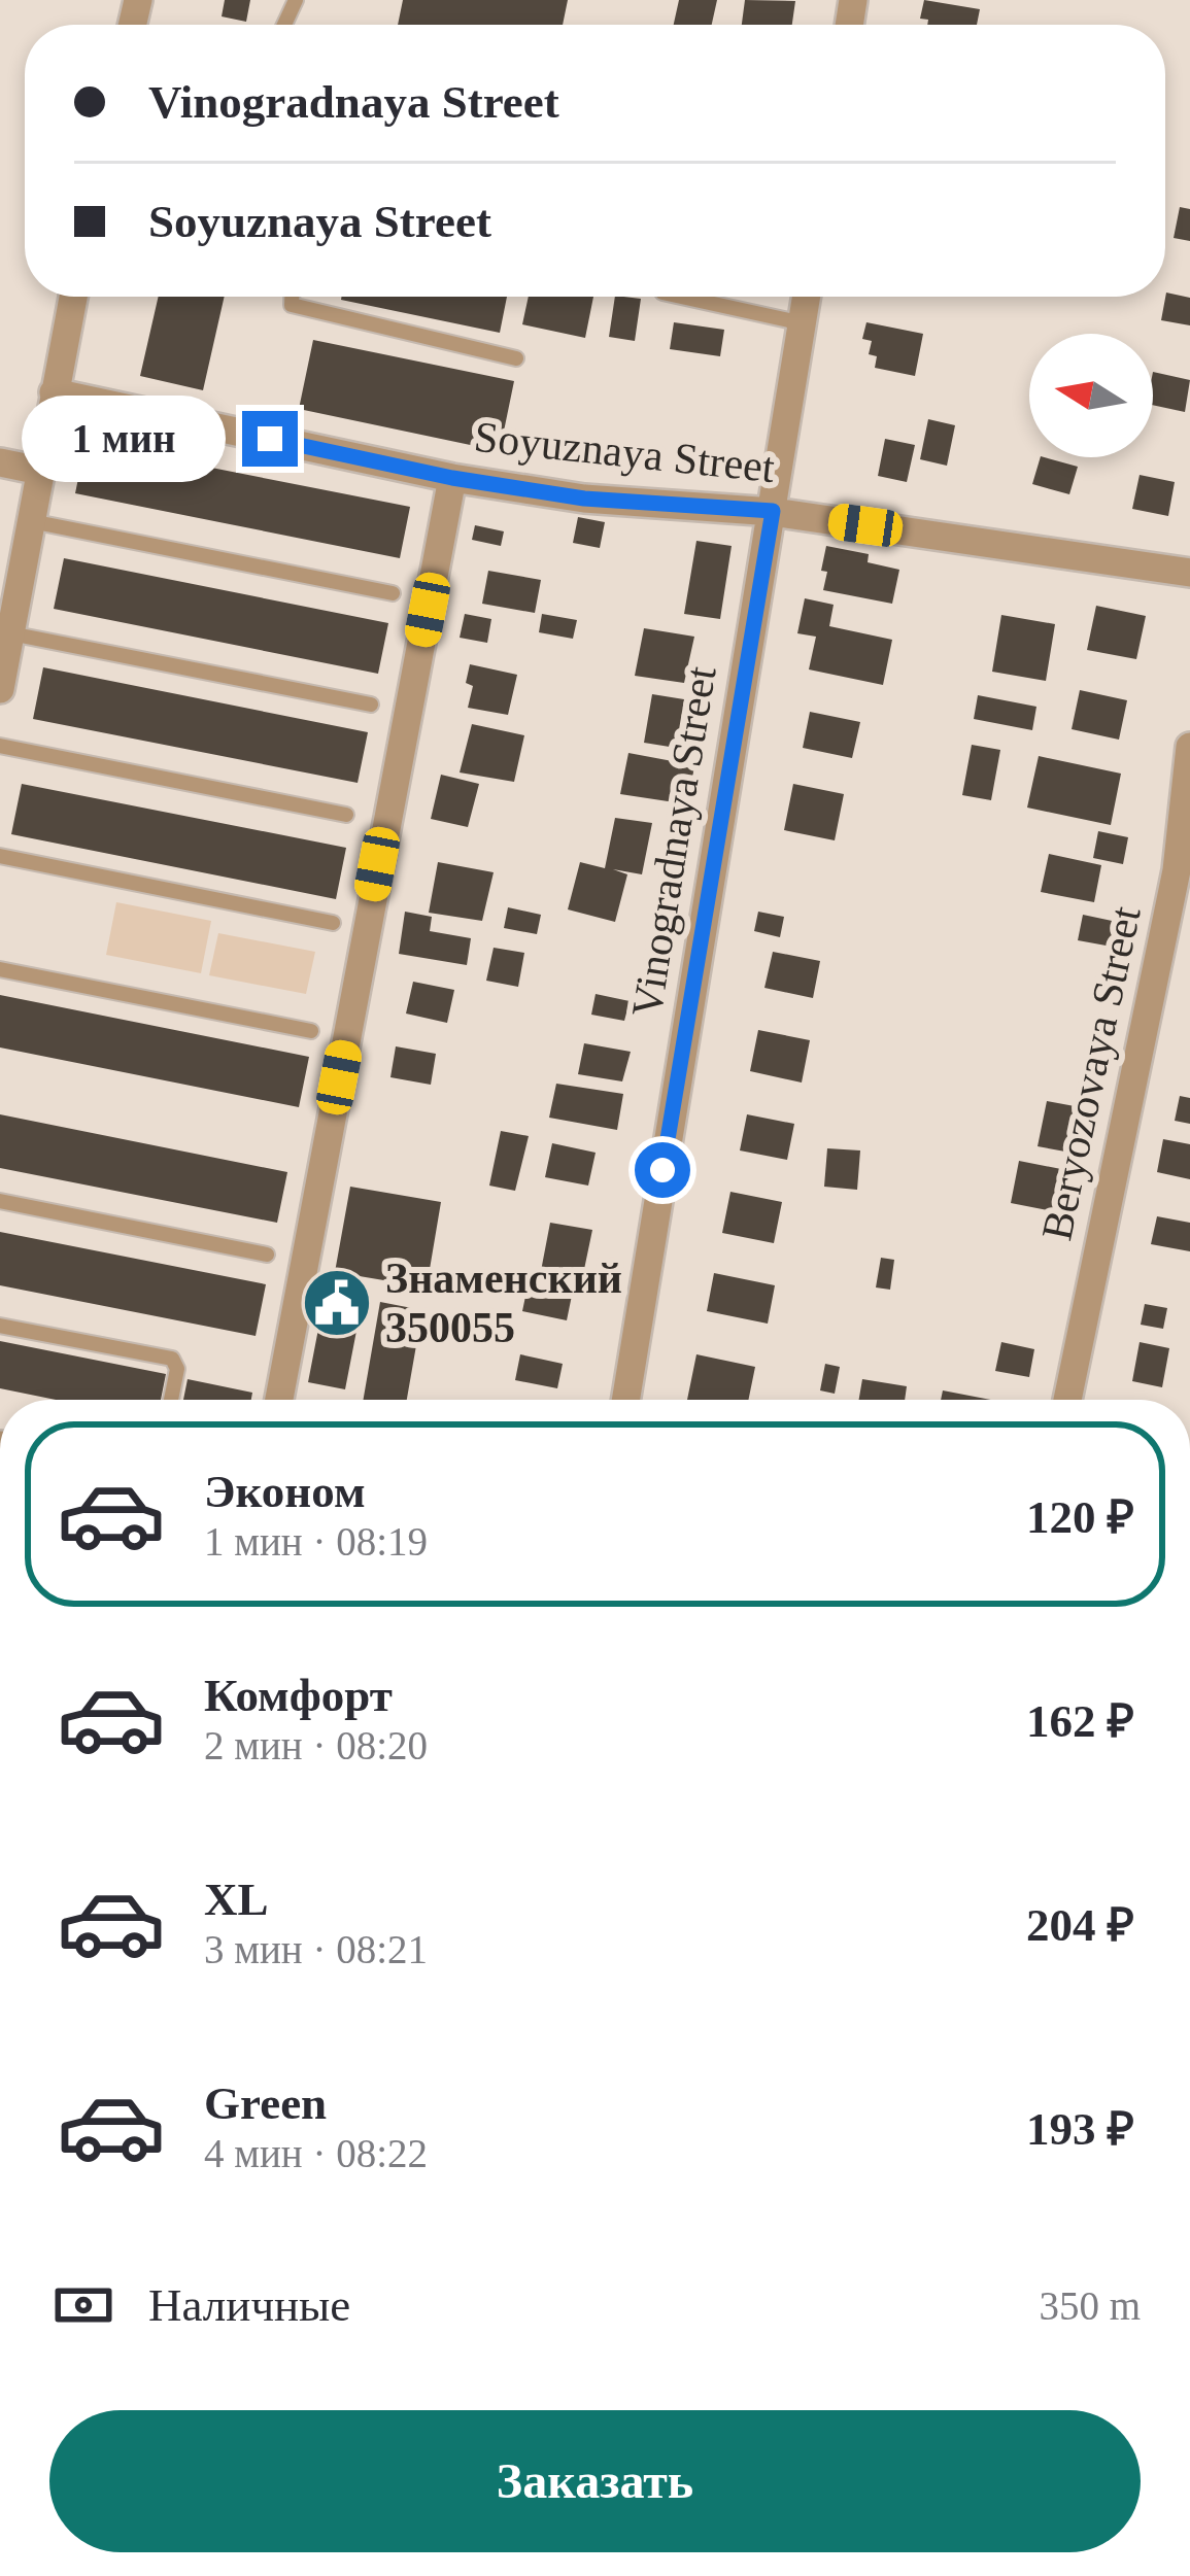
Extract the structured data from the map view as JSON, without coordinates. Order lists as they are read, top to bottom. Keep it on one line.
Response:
{"streets":{"street":["Soyuznaya Street","Vinogradnaya Street","Beryozovaya Street"]},"crossings":[["Soyuznaya Street","Vinogradnaya Street"]],"places":{"public building":["Знаменский 350055"]},"north":"left","page":{"banner":["Vinogradnaya Street","Soyuznaya Street"],"bubble":"1 мин","list":[{"name":"Эконом","note":"1 мин · 08:19","value":"120 ₽"},{"name":"Комфорт","note":"2 мин · 08:20","value":"162 ₽"},{"name":"XL","note":"3 мин · 08:21","value":"204 ₽"},{"name":"Green","note":"4 мин · 08:22","value":"193 ₽"}],"pay":["Наличные","350 m"],"buttons":"Заказать"}}
